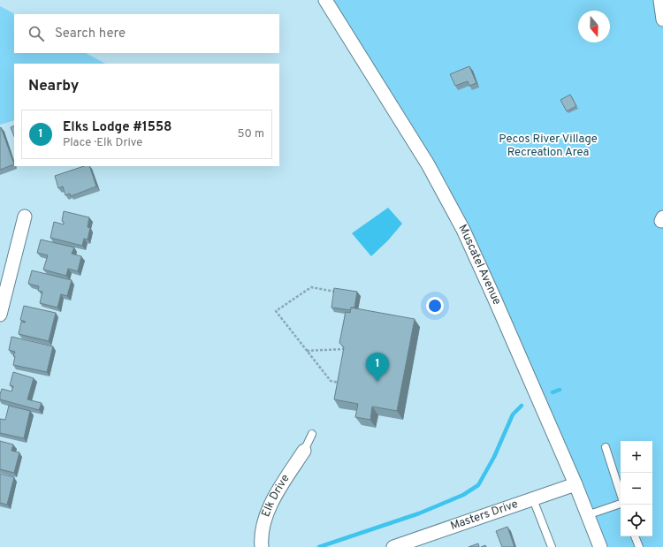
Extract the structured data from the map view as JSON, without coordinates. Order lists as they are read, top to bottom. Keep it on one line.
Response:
{"streets":{"street":["Muscatel Avenue","Elk Drive","Masters Drive"]},"crossings":[["Muscatel Avenue","Masters Drive"]],"parks":["Pecos River Village Recreation Area"],"north":"bottom","page":{"search":"Search here","heading":"Nearby","list":[{"mark":"1","name":"Elks Lodge #1558","note":"Place · Elk Drive","value":"50 m"}],"pins":"1","map_buttons":["+","−"]}}
